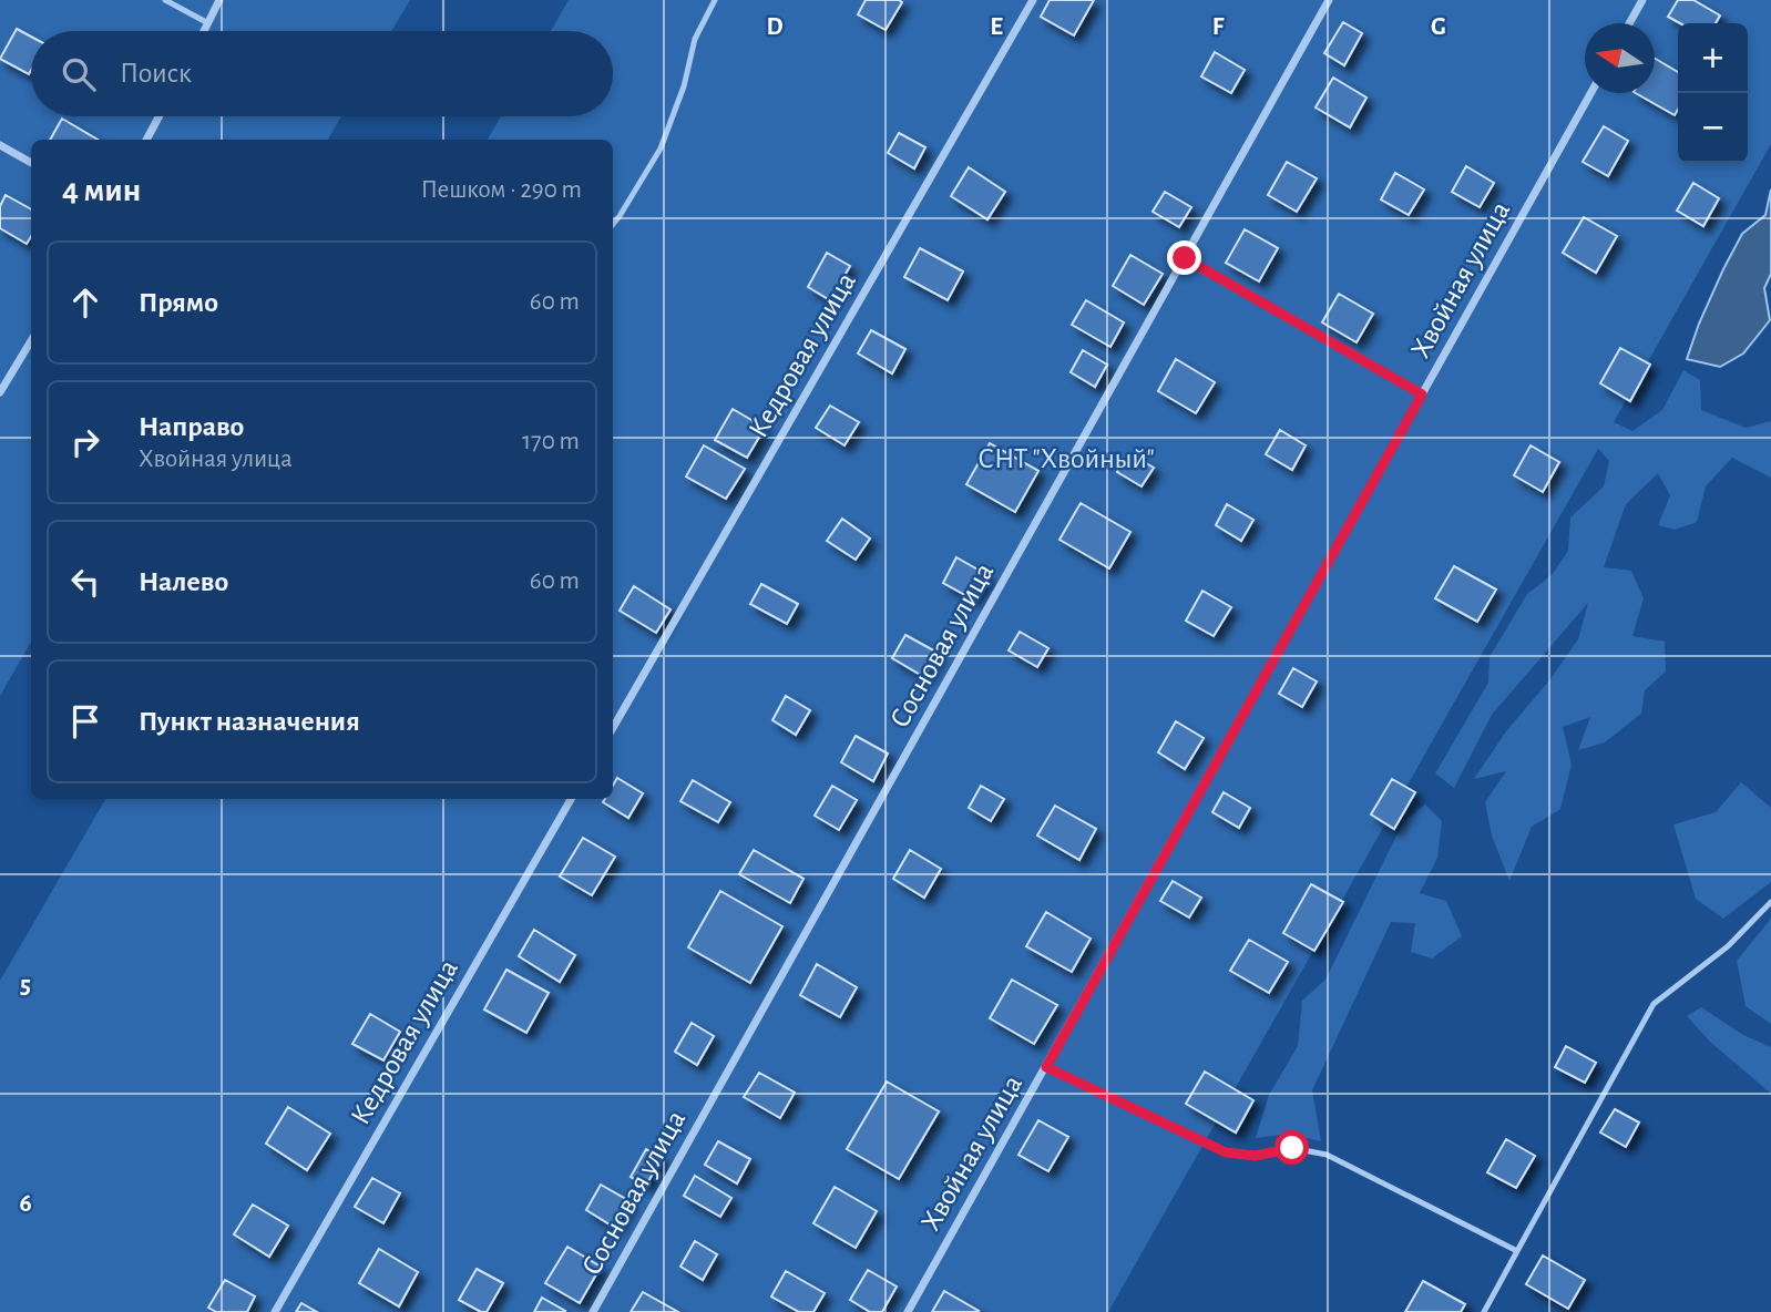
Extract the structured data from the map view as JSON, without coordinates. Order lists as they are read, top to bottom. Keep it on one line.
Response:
{"streets":{"street":["Хвойная улица","Кедровая улица","Сосновая улица"]},"parks":["СНТ \"Хвойный\""],"north":"left","page":{"map_buttons":["+","−"],"search":"Поиск","heading":["4 мин","Пешком · 290 m"],"list":[["Прямо","60 m"],["Направо","Хвойная улица","170 m"],["Налево","60 m"],"Пункт назначения"]},"grid":{"columns":["D","E","F","G"],"rows":["5","6"]}}
